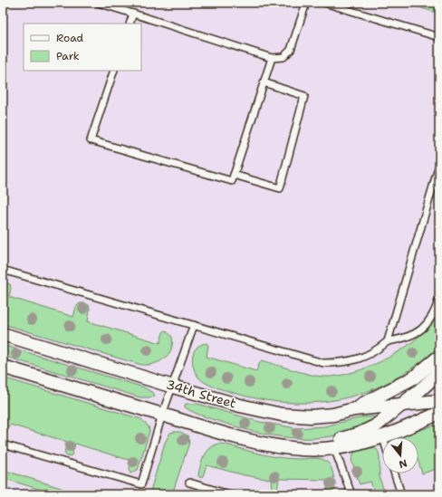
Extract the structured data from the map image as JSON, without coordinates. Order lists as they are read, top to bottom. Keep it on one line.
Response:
{"streets":{"street":["34th Street"]},"legend":["Road","Park"],"north":"bottom"}
